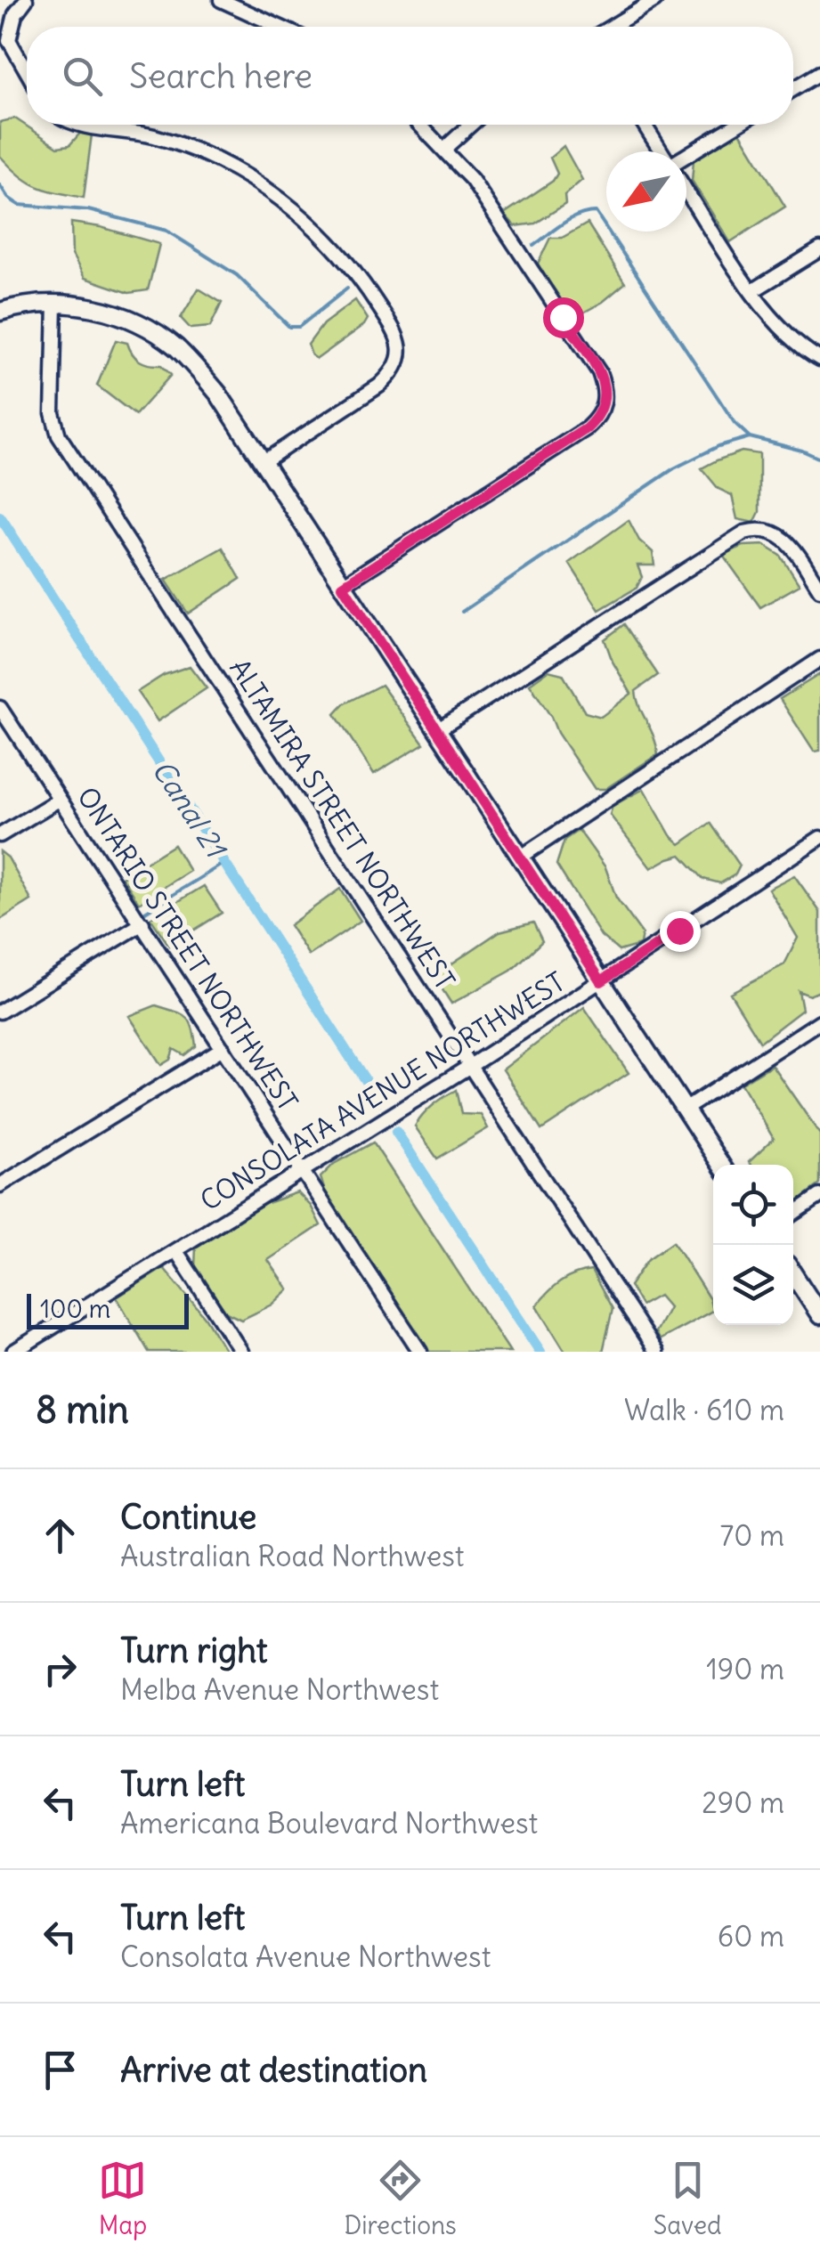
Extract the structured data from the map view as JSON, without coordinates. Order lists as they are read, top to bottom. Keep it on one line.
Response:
{"streets":{"street":["ALTAMIRA STREET NORTHWEST","ONTARIO STREET NORTHWEST","CONSOLATA AVENUE NORTHWEST"]},"crossings":[["ALTAMIRA STREET NORTHWEST","CONSOLATA AVENUE NORTHWEST"],["ONTARIO STREET NORTHWEST","CONSOLATA AVENUE NORTHWEST"]],"water":["Canal 21"],"scale_bar":"100 m","north":"bottom left","page":{"search":"Search here","scale":"100 m","heading":["8 min","Walk · 610 m"],"list":[["Continue","Australian Road Northwest","70 m"],["Turn right","Melba Avenue Northwest","190 m"],["Turn left","Americana Boulevard Northwest","290 m"],["Turn left","Consolata Avenue Northwest","60 m"],"Arrive at destination"],"nav":["Map","Directions","Saved"]}}
